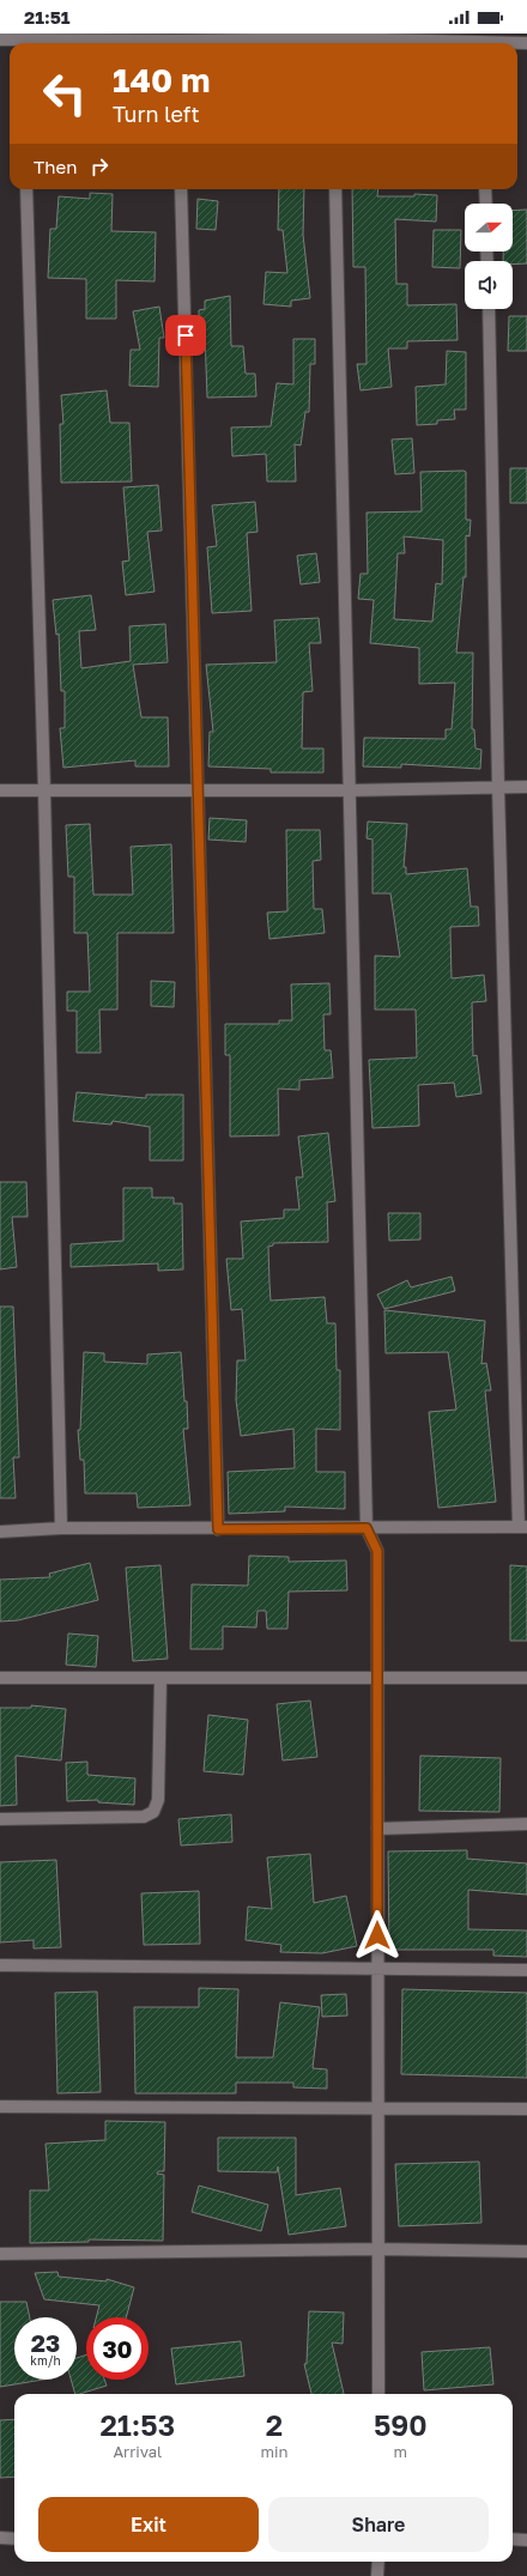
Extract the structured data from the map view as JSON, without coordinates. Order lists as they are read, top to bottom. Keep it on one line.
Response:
{"north":"right","page":{"status":"21:51","turn":["140 m","Turn left"],"then":"Then","speed":"23 km/h","limit":"30","eta":["21:53","Arrival","2","min","590","m"],"buttons":["Exit","Share"]}}
